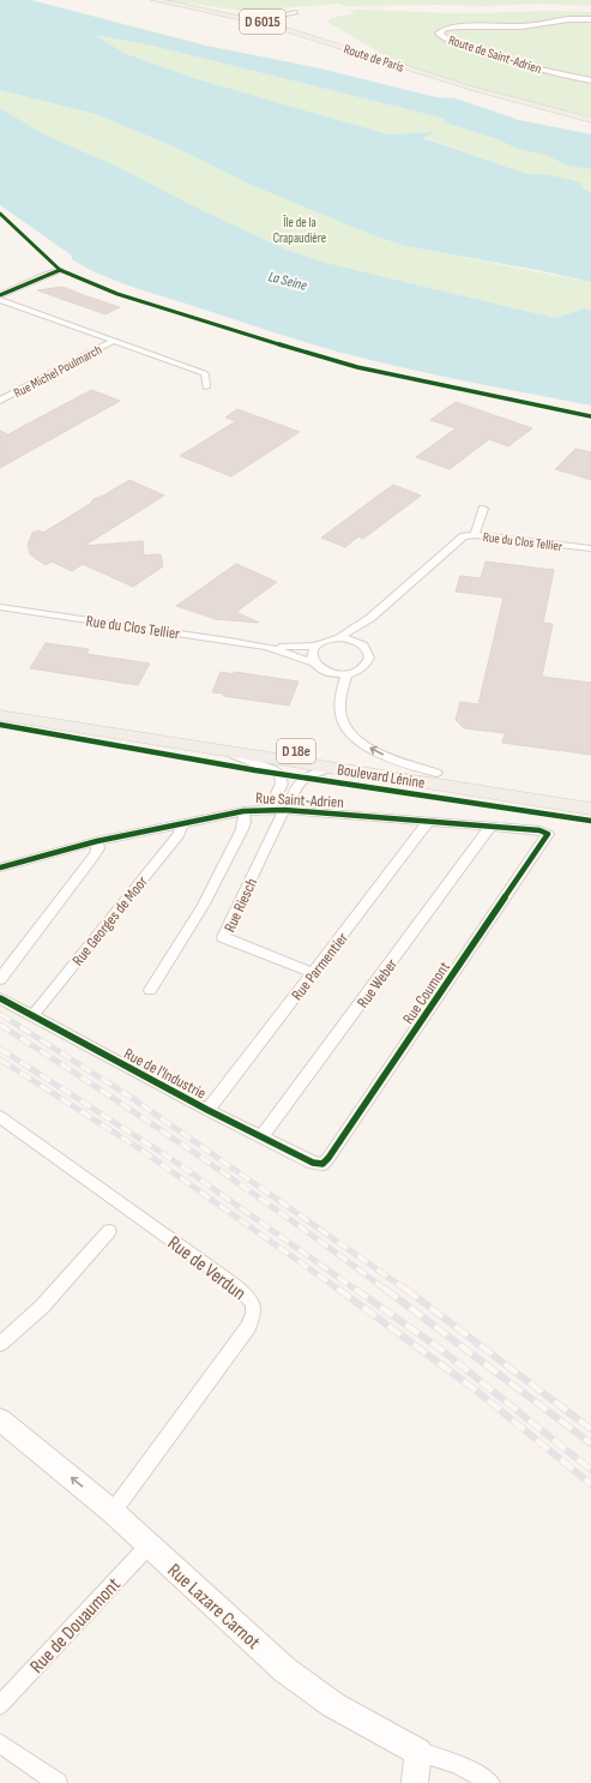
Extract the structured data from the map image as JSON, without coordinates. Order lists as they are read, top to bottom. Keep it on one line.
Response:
{"streets":{"main road":["D 6015","Route de Saint-Adrien","Route de Paris","D 18e","Boulevard Lénine","Rue Lazare Carnot"],"street":["Rue Michel Poulmarch","Rue du Clos Tellier","Rue Saint-Adrien","Rue Riesch","Rue Georges de Moor","Rue Parmentier","Rue Weber","Rue Coumont","Rue de l'Industrie","Rue de Verdun","Rue de Douaumont"]},"crossings":[["Rue Saint-Adrien","Rue Riesch"],["Rue Saint-Adrien","Rue Georges de Moor"],["Rue Saint-Adrien","Rue Parmentier"],["Rue Saint-Adrien","Rue Weber"],["Rue Saint-Adrien","Rue Coumont"],["Rue Riesch","Rue Parmentier"],["Rue Georges de Moor","Rue de l'Industrie"],["Rue Parmentier","Rue de l'Industrie"],["Rue Weber","Rue de l'Industrie"],["Rue Coumont","Rue de l'Industrie"],["Rue de Verdun","Rue Lazare Carnot"],["Rue Lazare Carnot","Rue de Douaumont"]],"water":["La Seine"],"parks":["Île de la Crapaudière"]}
